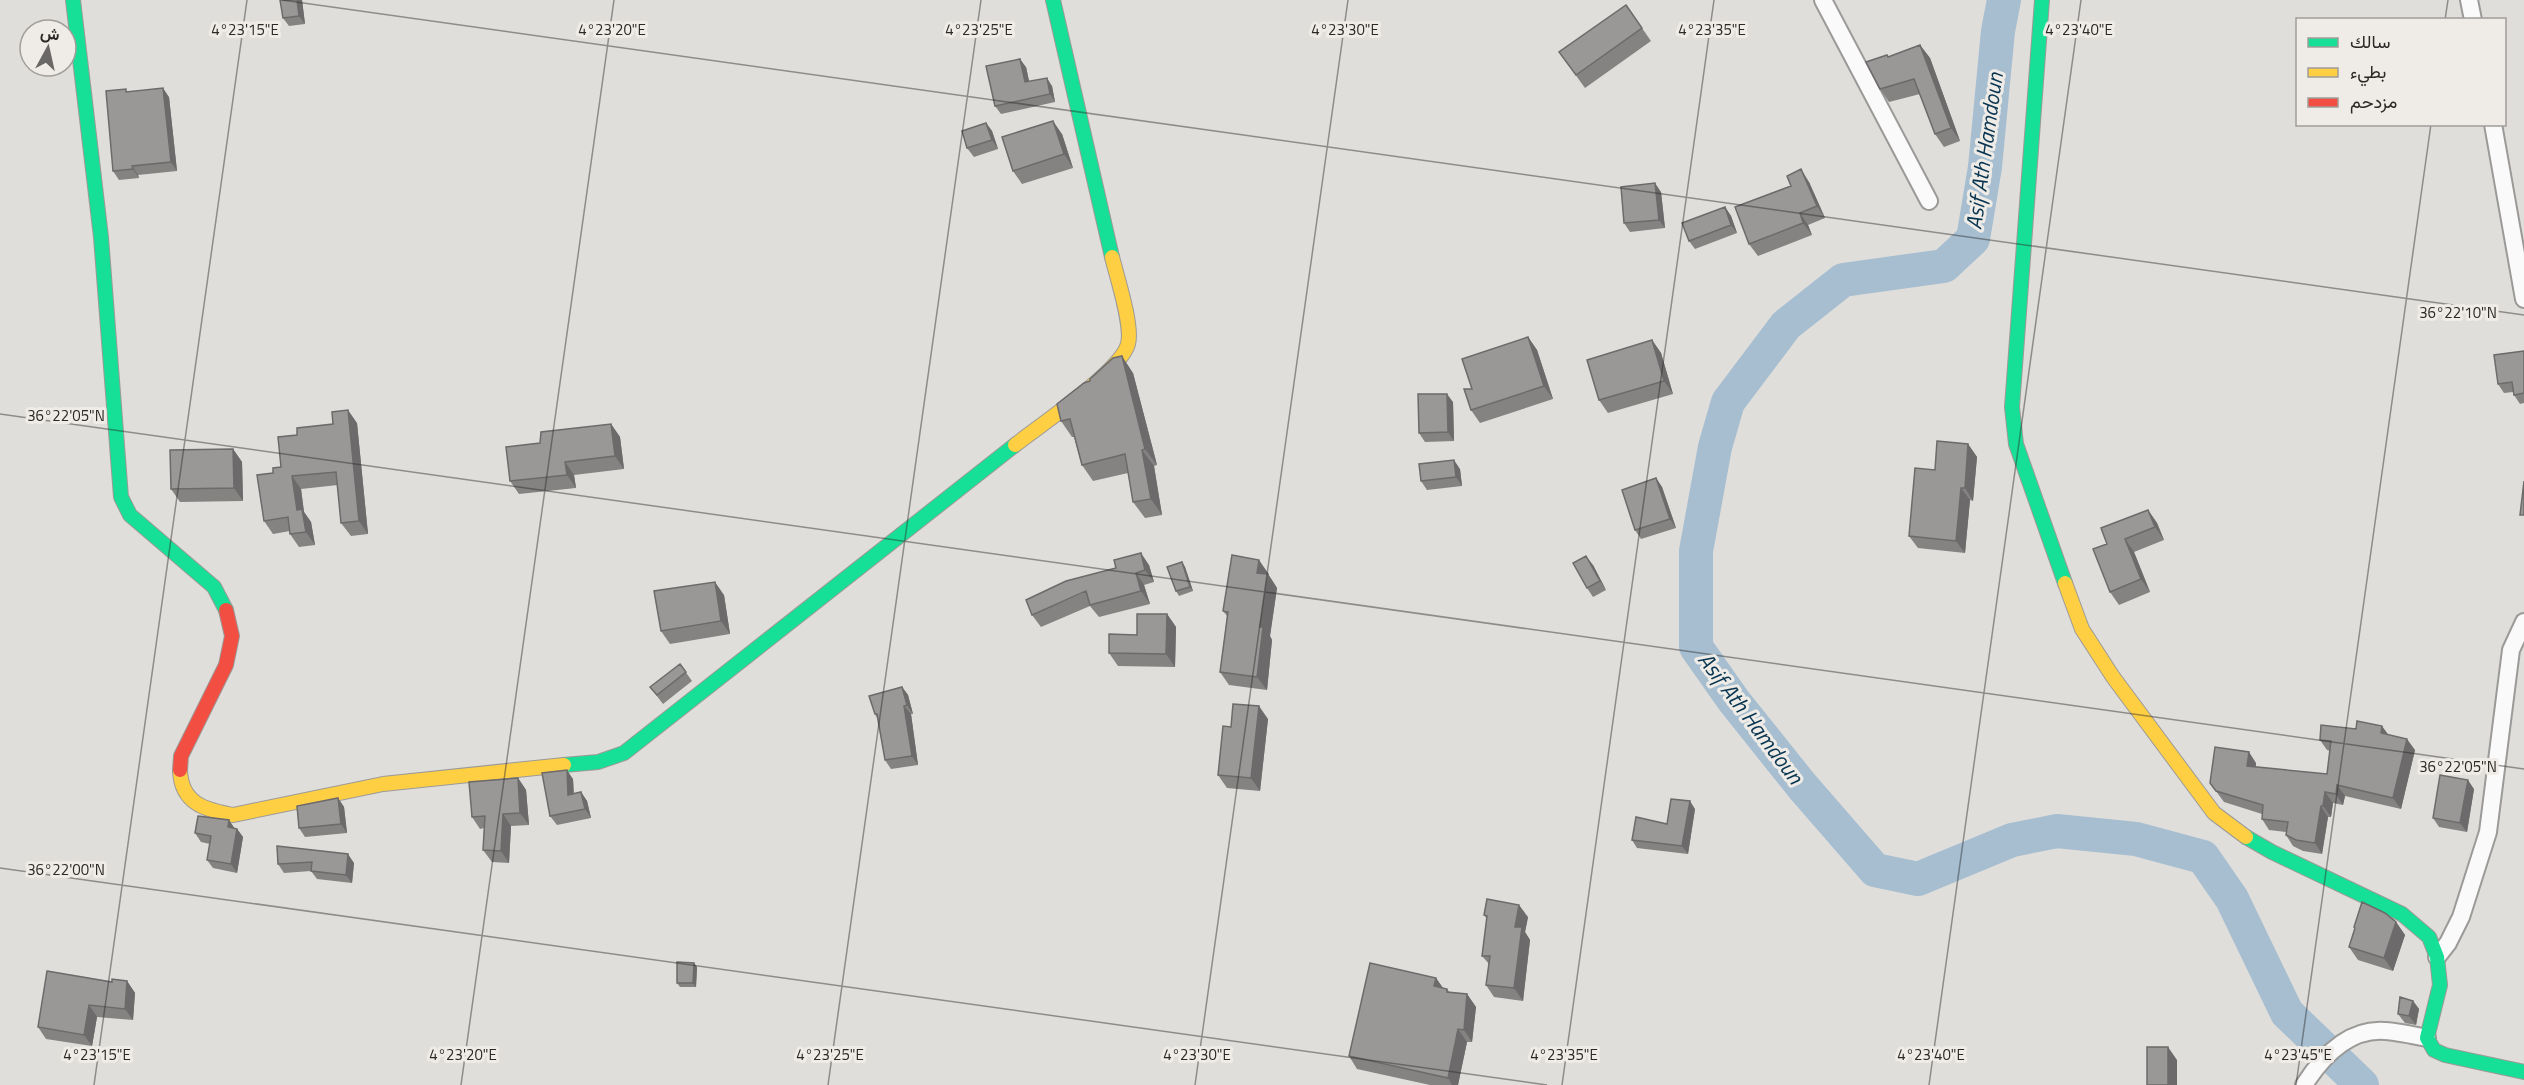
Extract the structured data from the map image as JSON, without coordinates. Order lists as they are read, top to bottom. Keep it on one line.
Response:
{"water":["Asif Ath Hamdoun"],"legend":["سالك","بطيء","مزدحم"],"north":"top","coordinates":["4°23'15\"E","4°23'20\"E","4°23'25\"E","4°23'30\"E","4°23'35\"E","4°23'40\"E","36°22'10\"N","36°22'05\"N","36°22'00\"N","4°23'45\"E"]}
